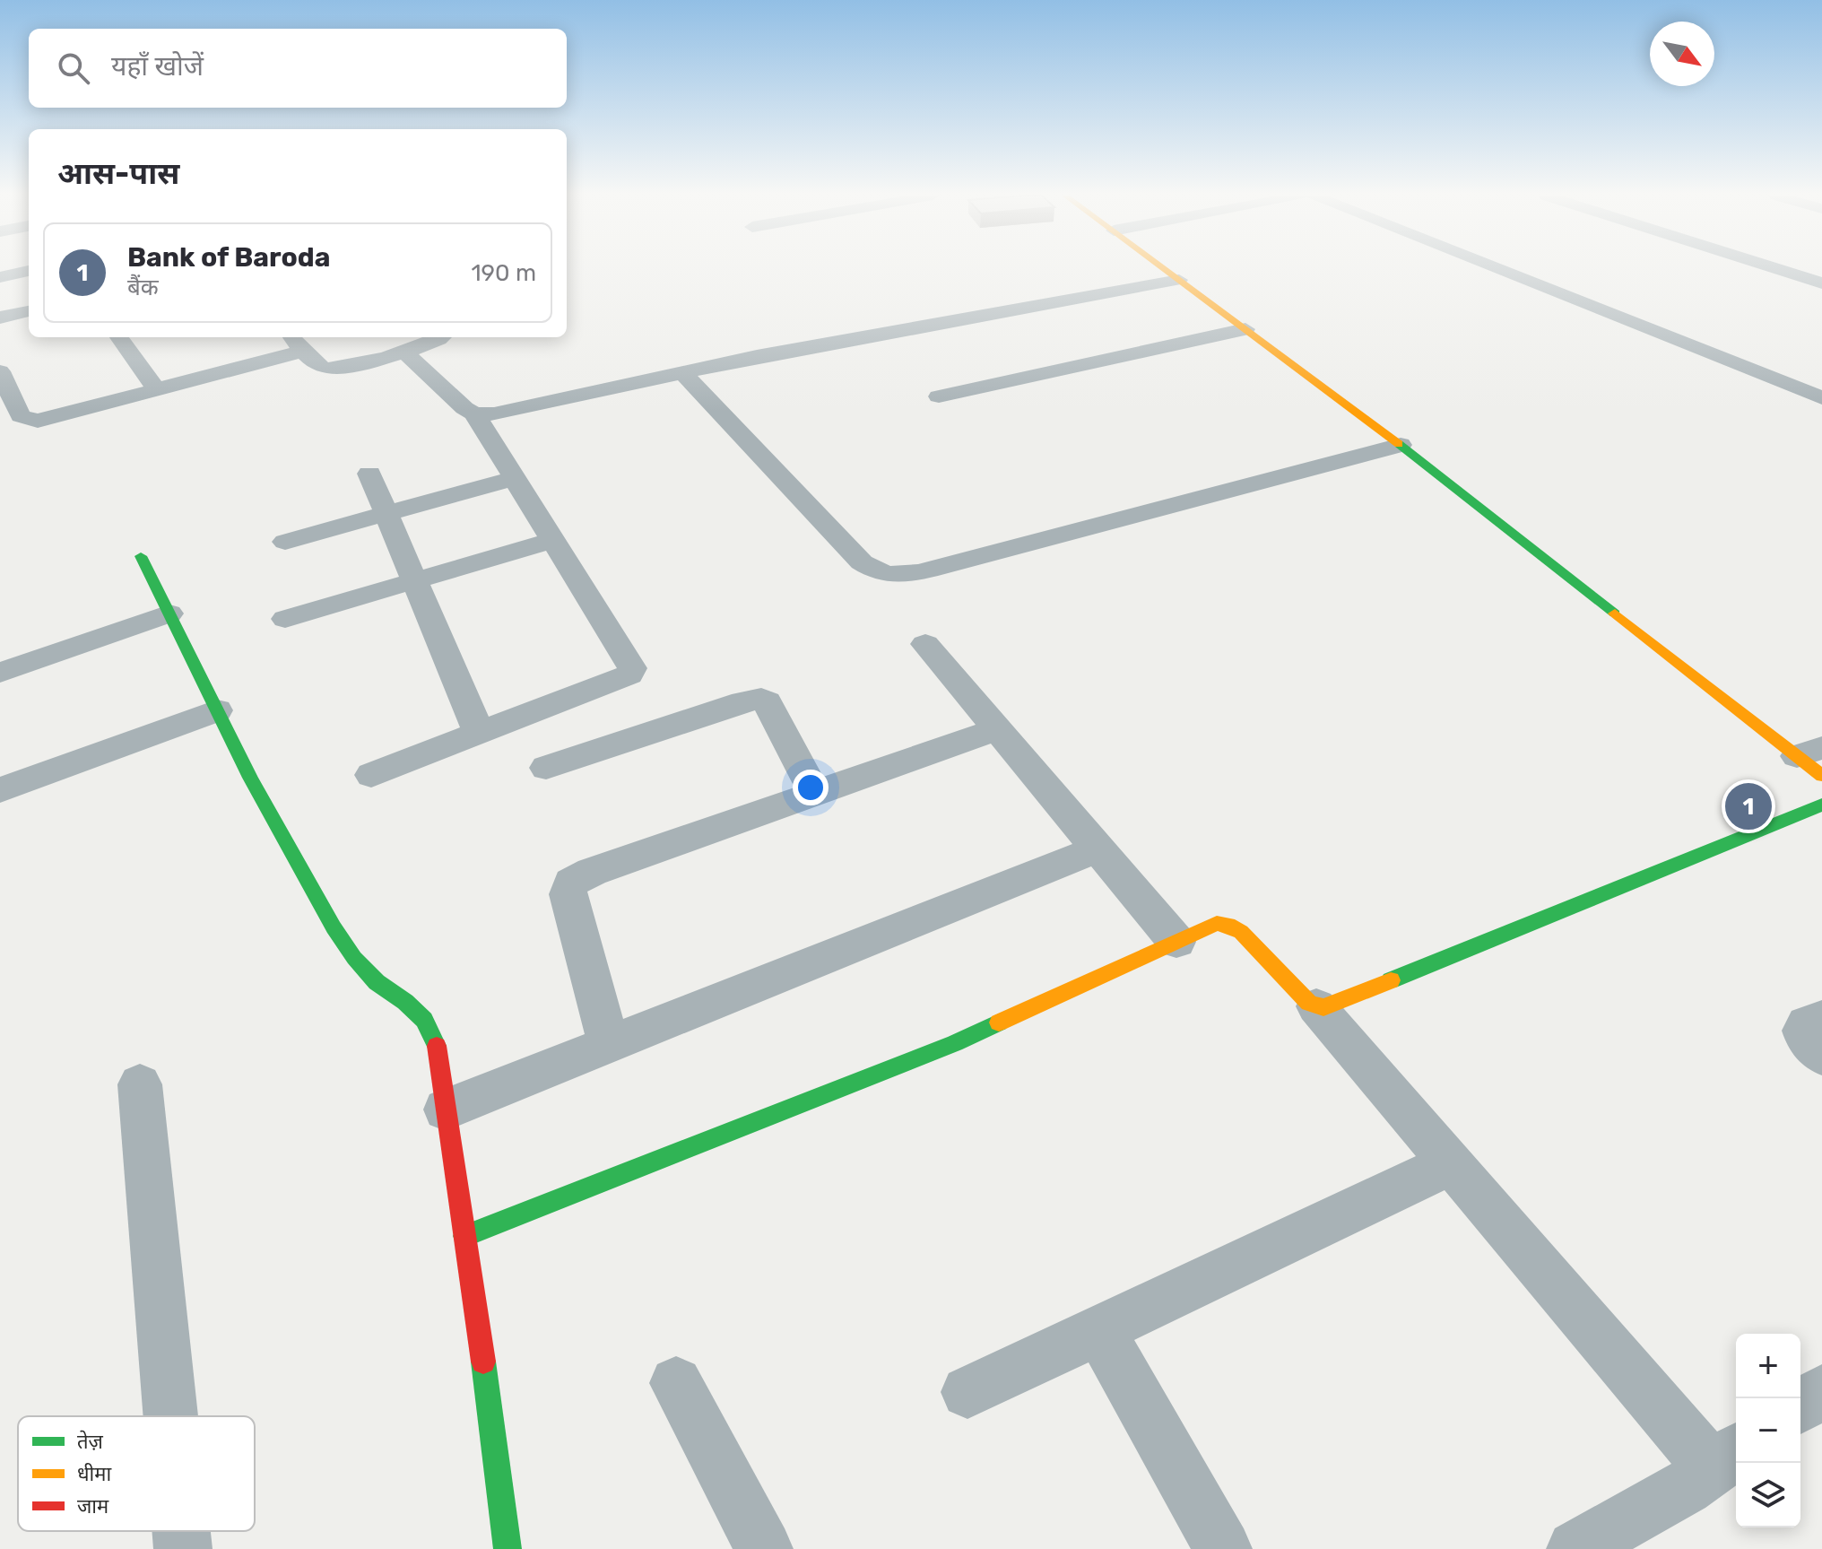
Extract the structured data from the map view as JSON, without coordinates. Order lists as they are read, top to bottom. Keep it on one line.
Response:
{"legend":["तेज़","धीमा","जाम"],"north":"bottom right","page":{"search":"यहाँ खोजें","heading":"आस-पास","list":[{"mark":"1","name":"Bank of Baroda","note":"बैंक","value":"190 m"}],"pins":"1","map_buttons":["+","−"]}}
